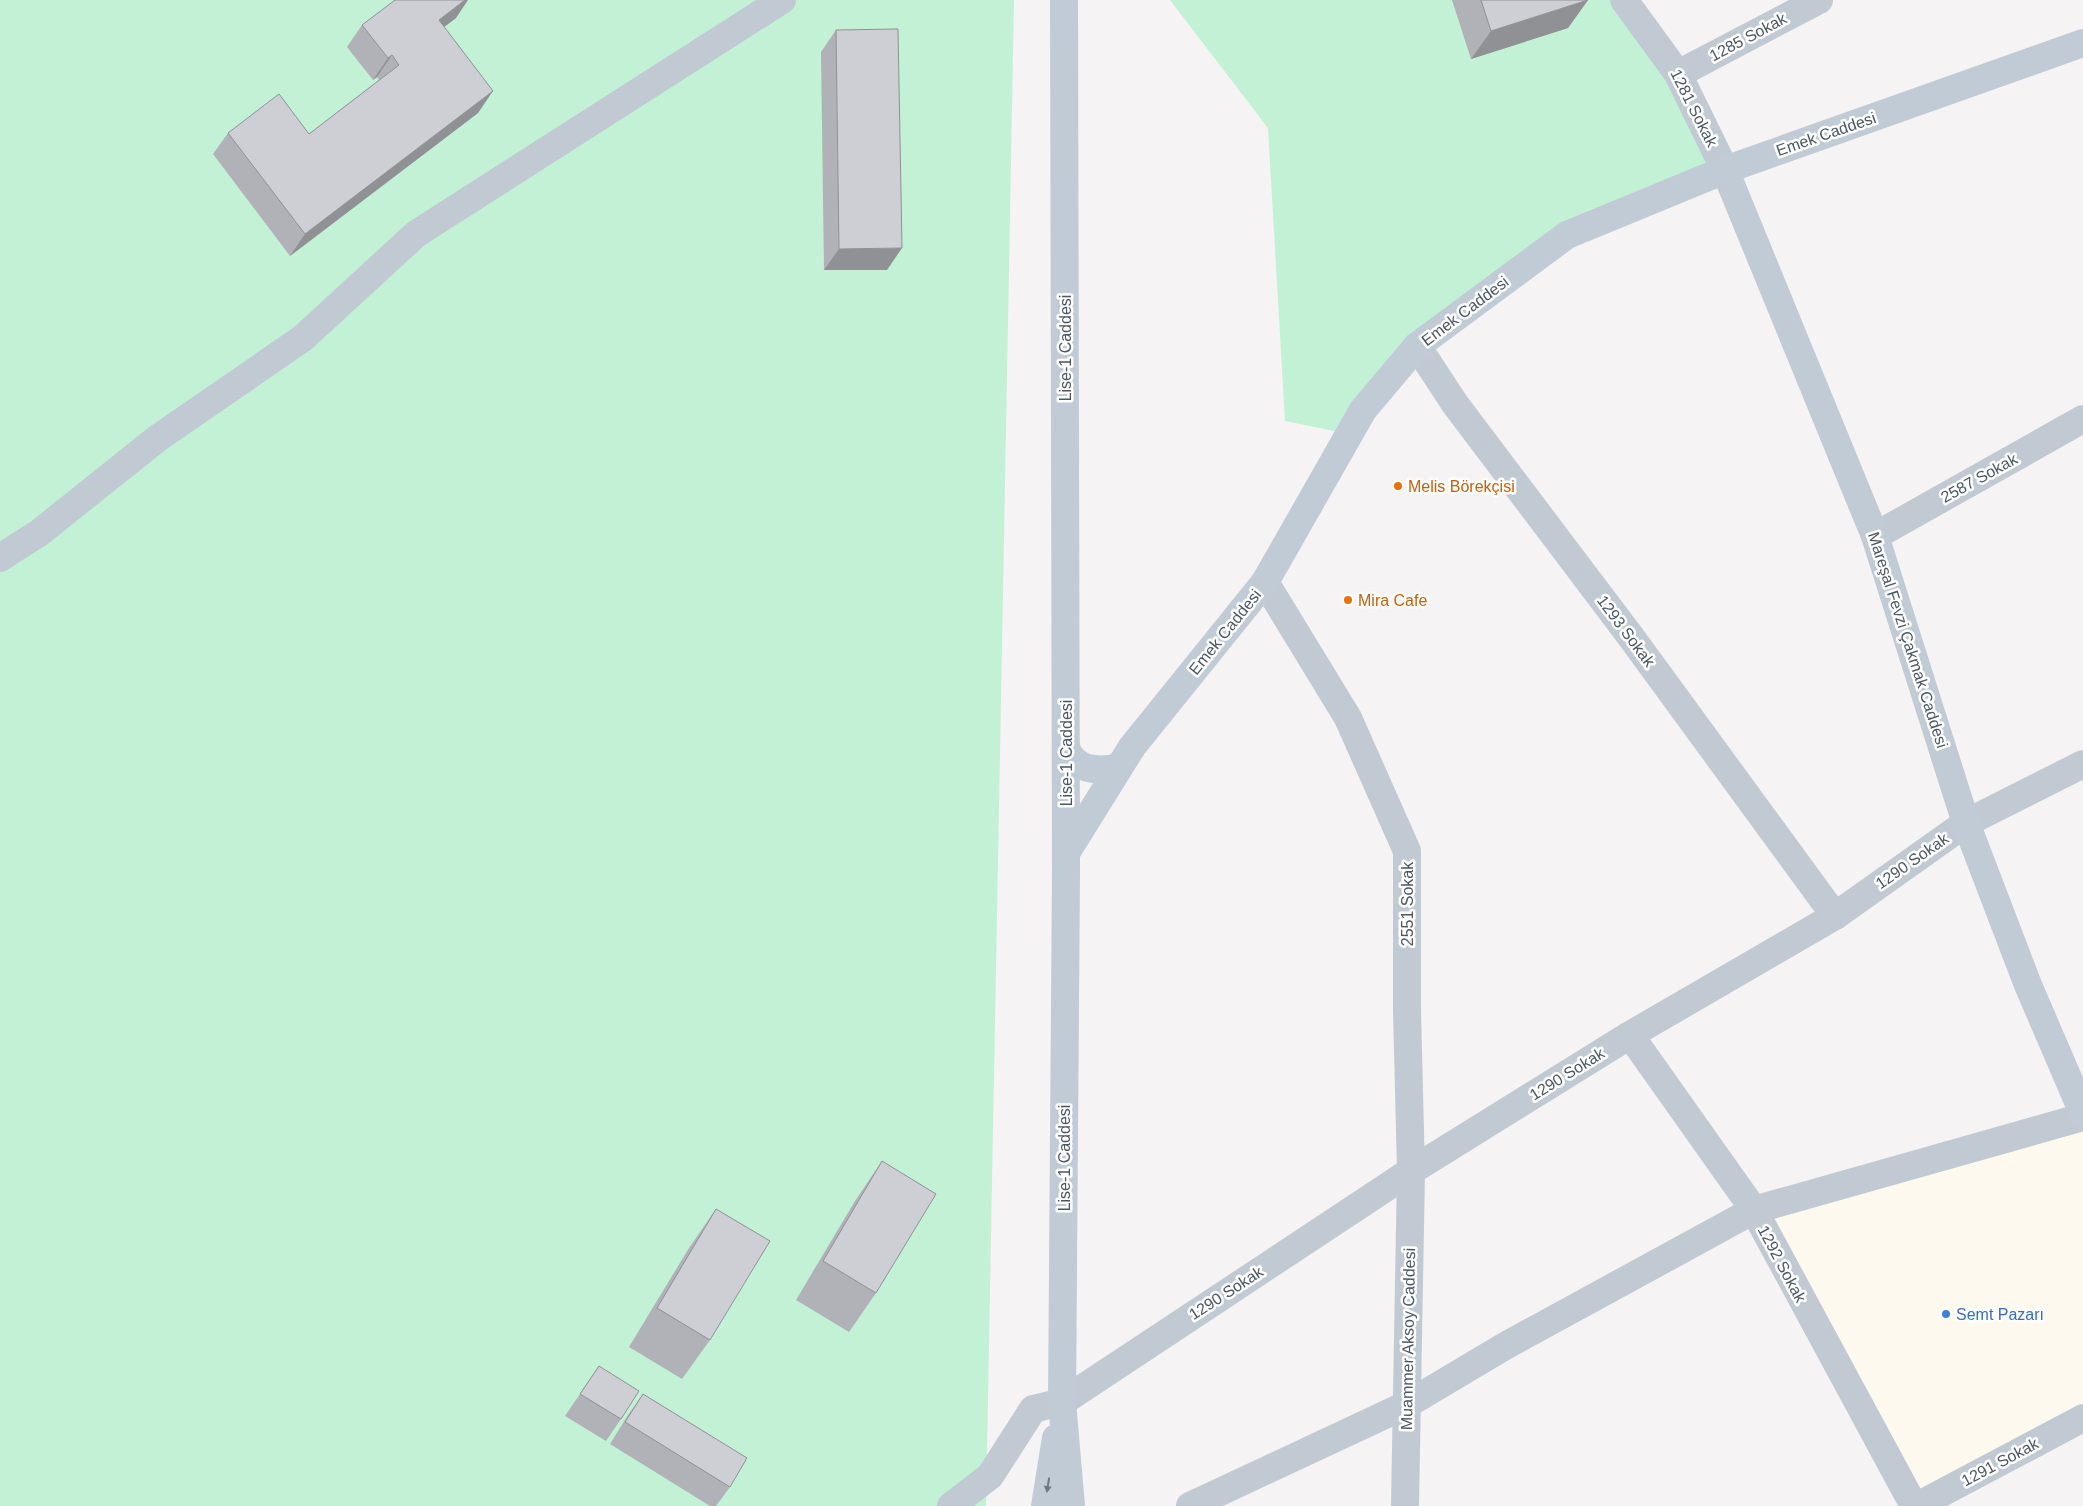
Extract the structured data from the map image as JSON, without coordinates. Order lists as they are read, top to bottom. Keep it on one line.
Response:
{"streets":{"main road":["Emek Caddesi","Lise-1 Caddesi","Mareşal Fevzi Çakmak Caddesi"],"street":["1285 Sokak","1281 Sokak","2587 Sokak","1293 Sokak","1290 Sokak","2551 Sokak","1292 Sokak","Muammer Aksoy Caddesi","1291 Sokak"]},"crossings":[["1285 Sokak","1281 Sokak"],["1281 Sokak","Emek Caddesi"],["1281 Sokak","Mareşal Fevzi Çakmak Caddesi"],["Emek Caddesi","Lise-1 Caddesi"],["Emek Caddesi","1293 Sokak"],["Emek Caddesi","Mareşal Fevzi Çakmak Caddesi"],["Emek Caddesi","2551 Sokak"],["Lise-1 Caddesi","1290 Sokak"],["2587 Sokak","Mareşal Fevzi Çakmak Caddesi"],["1293 Sokak","1290 Sokak"],["Mareşal Fevzi Çakmak Caddesi","1290 Sokak"],["1290 Sokak","2551 Sokak"],["1290 Sokak","1292 Sokak"],["1290 Sokak","Muammer Aksoy Caddesi"],["2551 Sokak","Muammer Aksoy Caddesi"],["1292 Sokak","1291 Sokak"]],"places":["Melis Börekçisi","Mira Cafe","Semt Pazarı"]}
